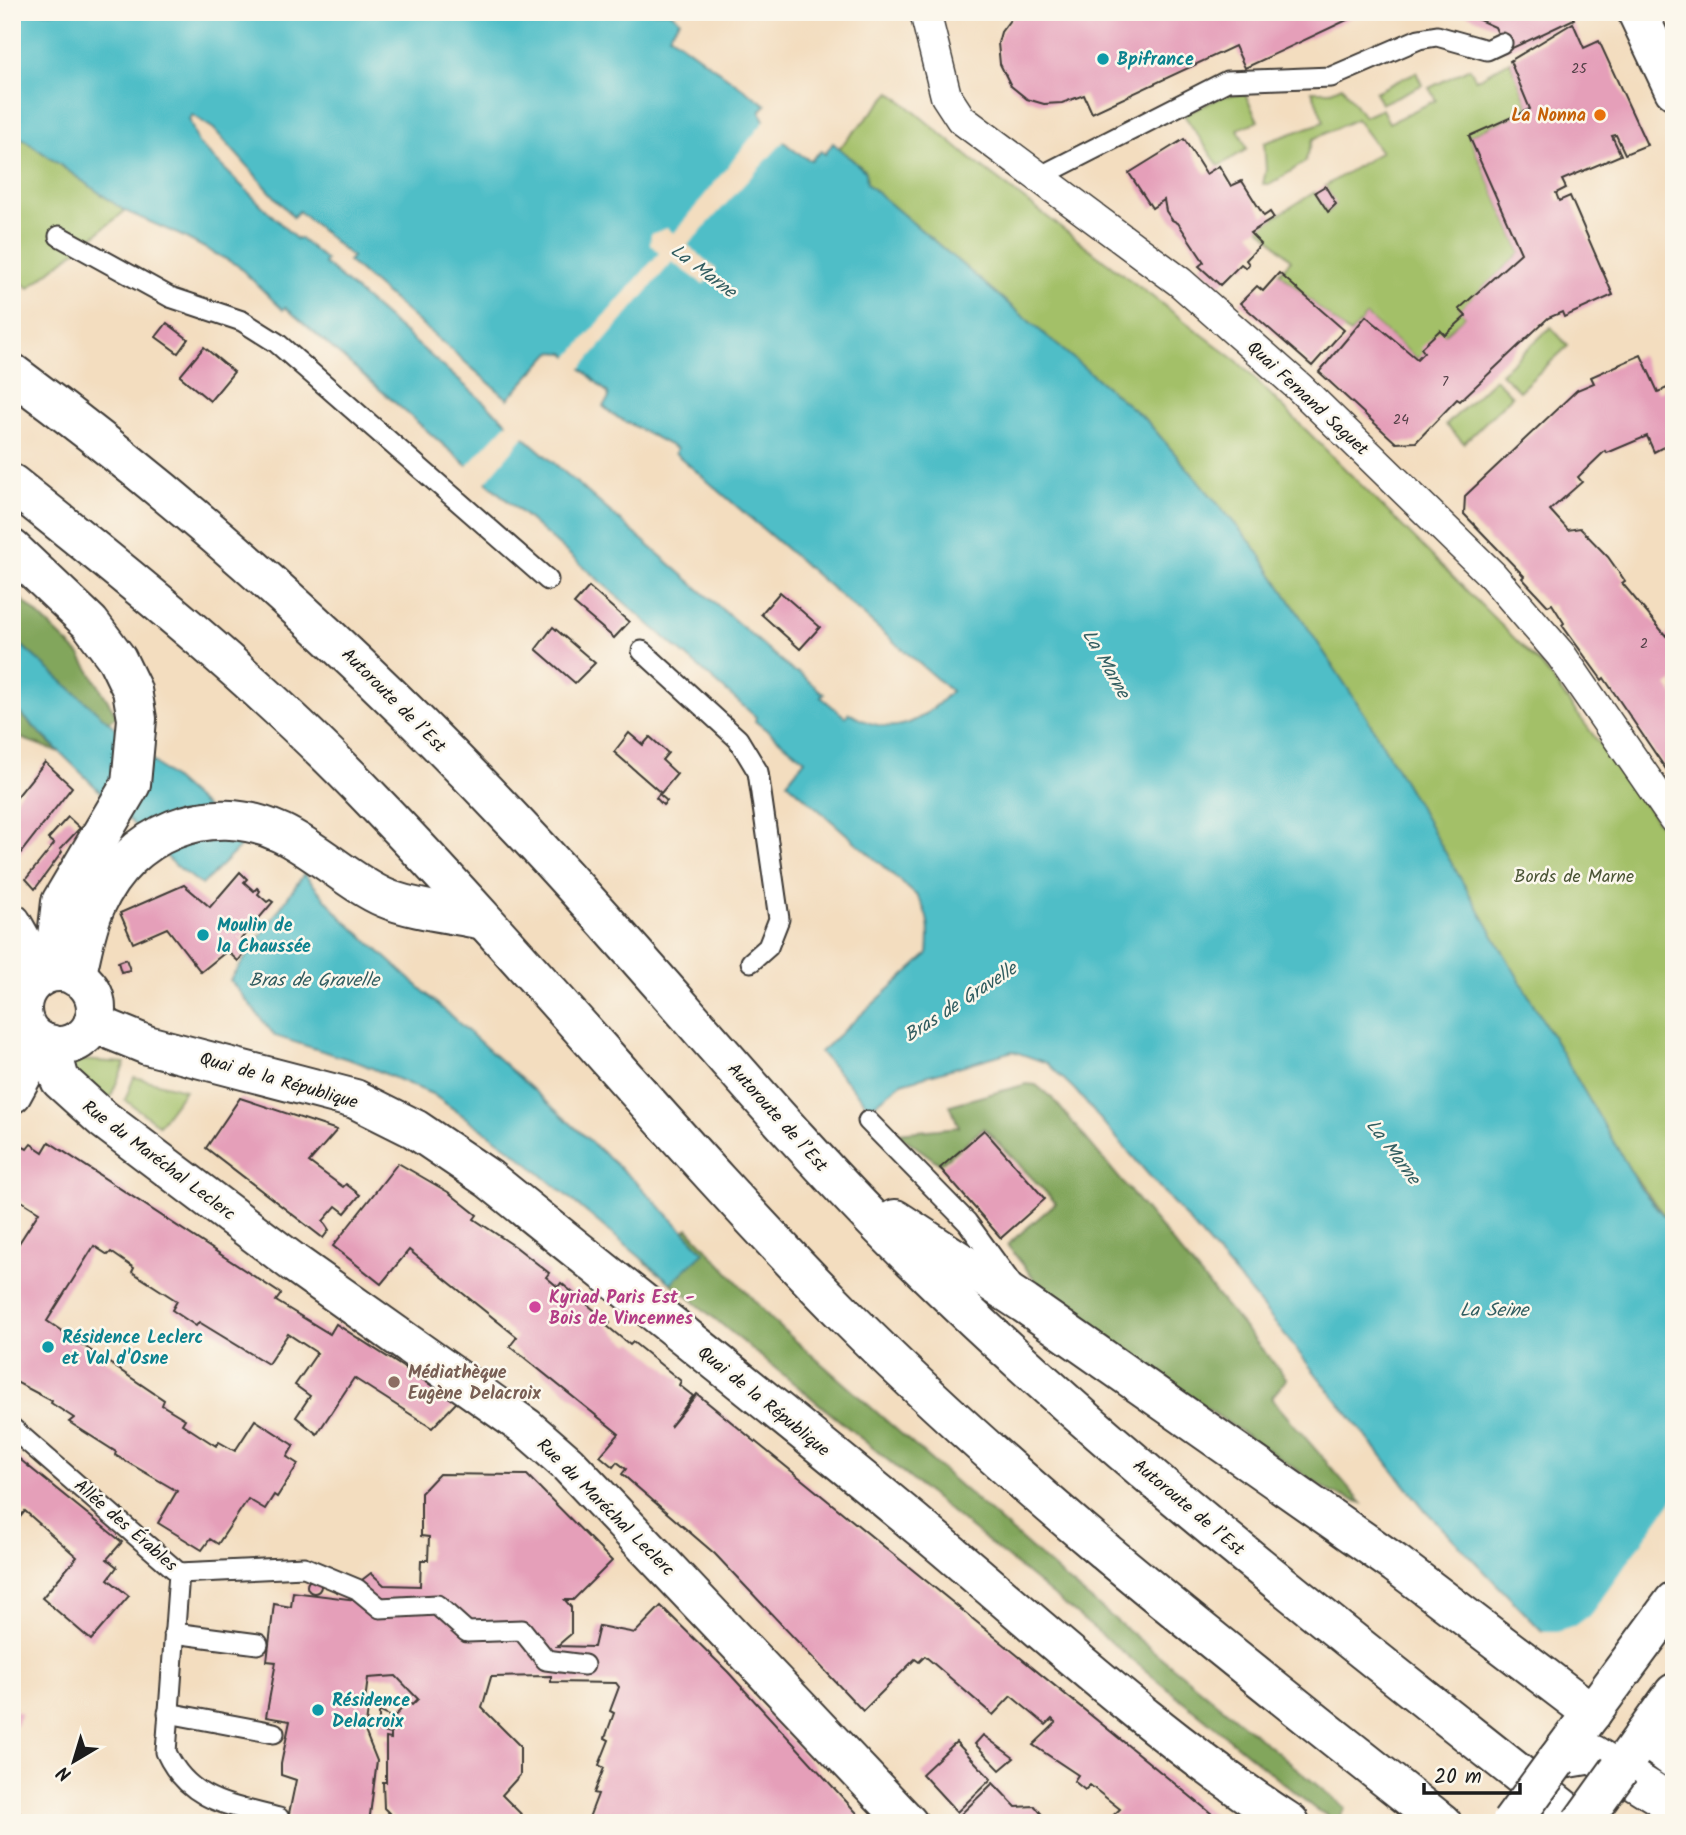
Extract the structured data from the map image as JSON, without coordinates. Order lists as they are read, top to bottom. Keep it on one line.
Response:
{"streets":{"main road":["Autoroute de l’Est","Quai de la République","Rue du Maréchal Leclerc"],"street":["Quai Fernand Saguet"],"lane":["Allée des Érables"]},"crossings":[["Quai de la République","Rue du Maréchal Leclerc"]],"water":["La Marne","Bras de Gravelle","La Seine"],"parks":["Bords de Marne"],"places":["Bpifrance","La Nonna","Moulin de la Chaussée","Kyriad Paris Est - Bois de Vincennes","Résidence Leclerc et Val d'Osne","Médiathèque Eugène Delacroix","Résidence Delacroix"],"house_numbers":["25","7","24","2"],"scale_bar":"20 m","north":"bottom left"}
